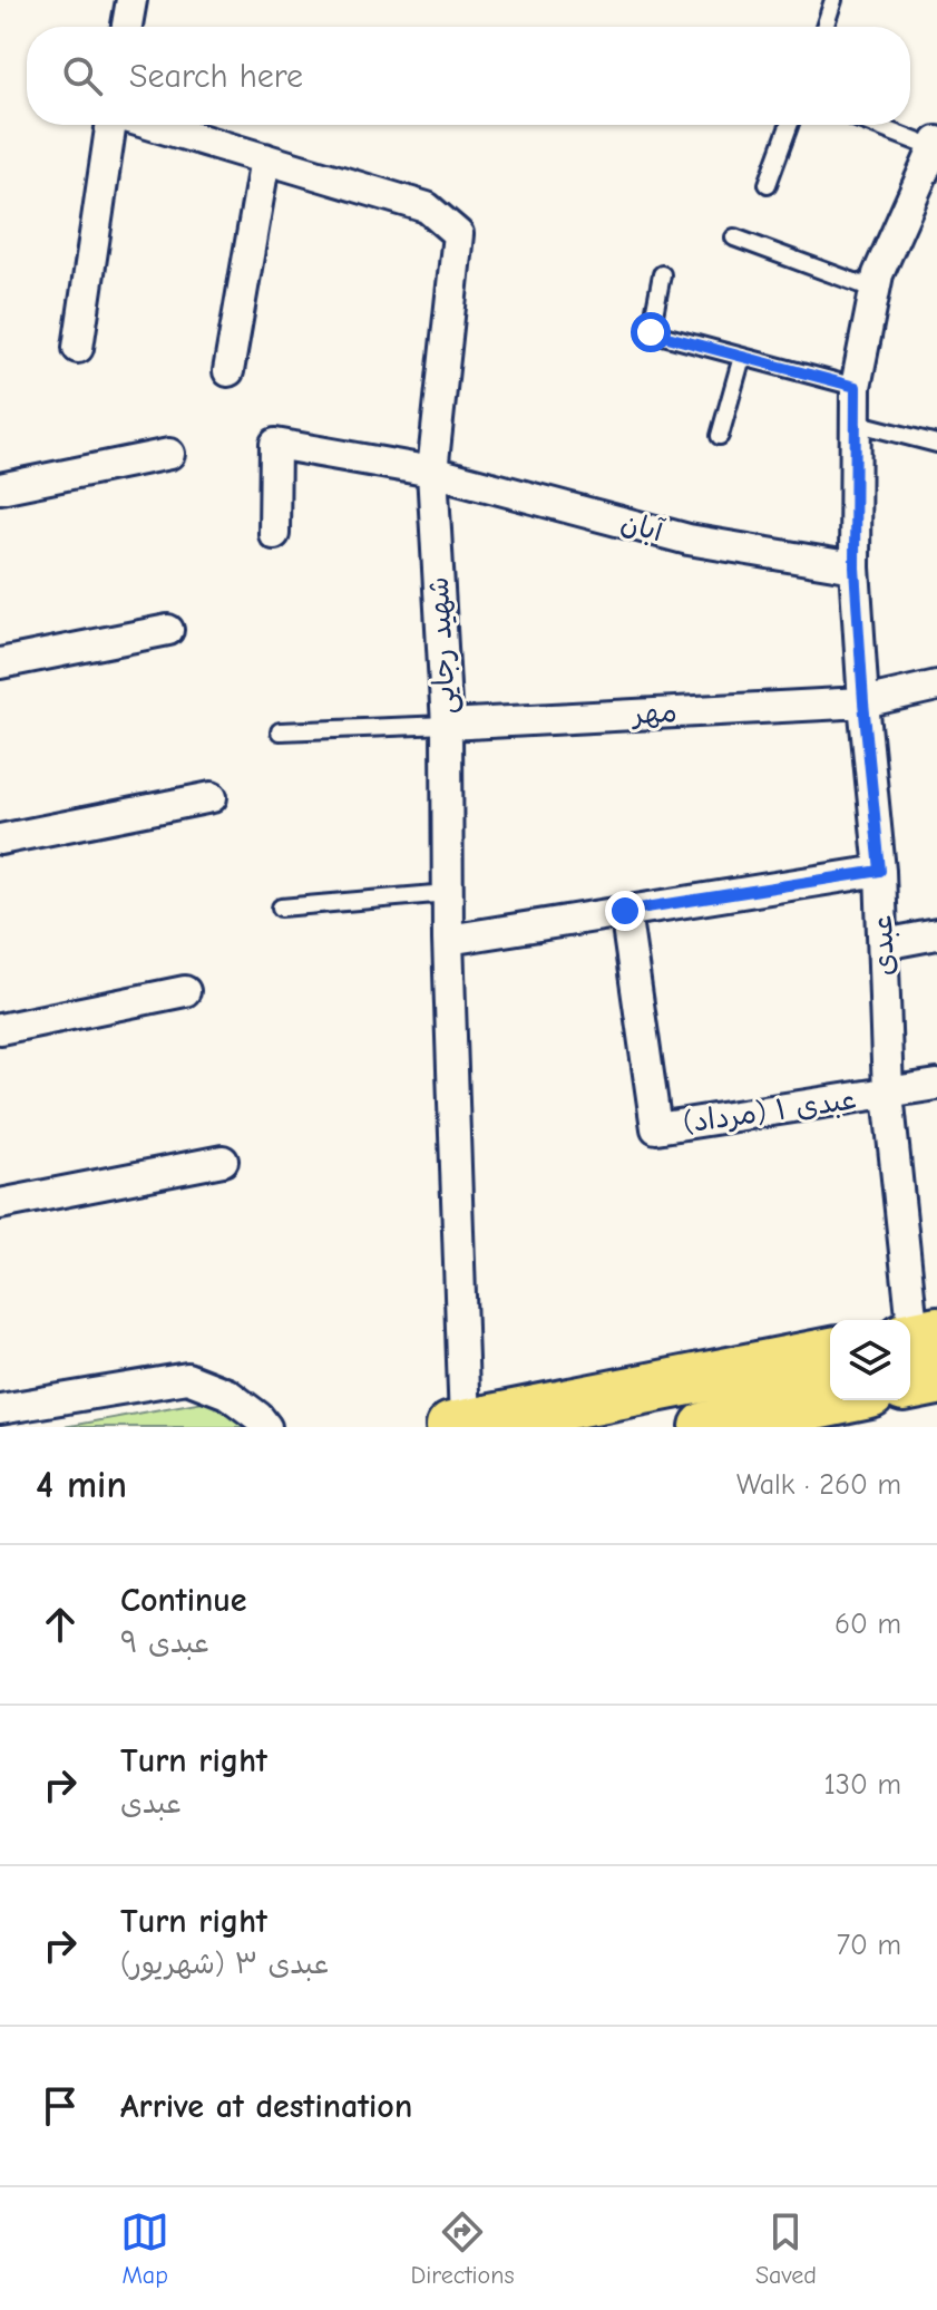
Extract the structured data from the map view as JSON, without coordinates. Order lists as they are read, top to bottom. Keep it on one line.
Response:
{"streets":{"street":["آبان","شهید رجایی","مهر","عبدی","عبدی ۱ (مرداد)"]},"crossings":[["آبان","شهید رجایی"],["آبان","عبدی"],["شهید رجایی","مهر"],["مهر","عبدی"],["عبدی","عبدی ۱ (مرداد)"]],"page":{"search":"Search here","heading":["4 min","Walk · 260 m"],"list":[["Continue","عبدی ۹","60 m"],["Turn right","عبدی","130 m"],["Turn right","عبدی ۳ (شهریور)","70 m"],"Arrive at destination"],"nav":["Map","Directions","Saved"]}}
